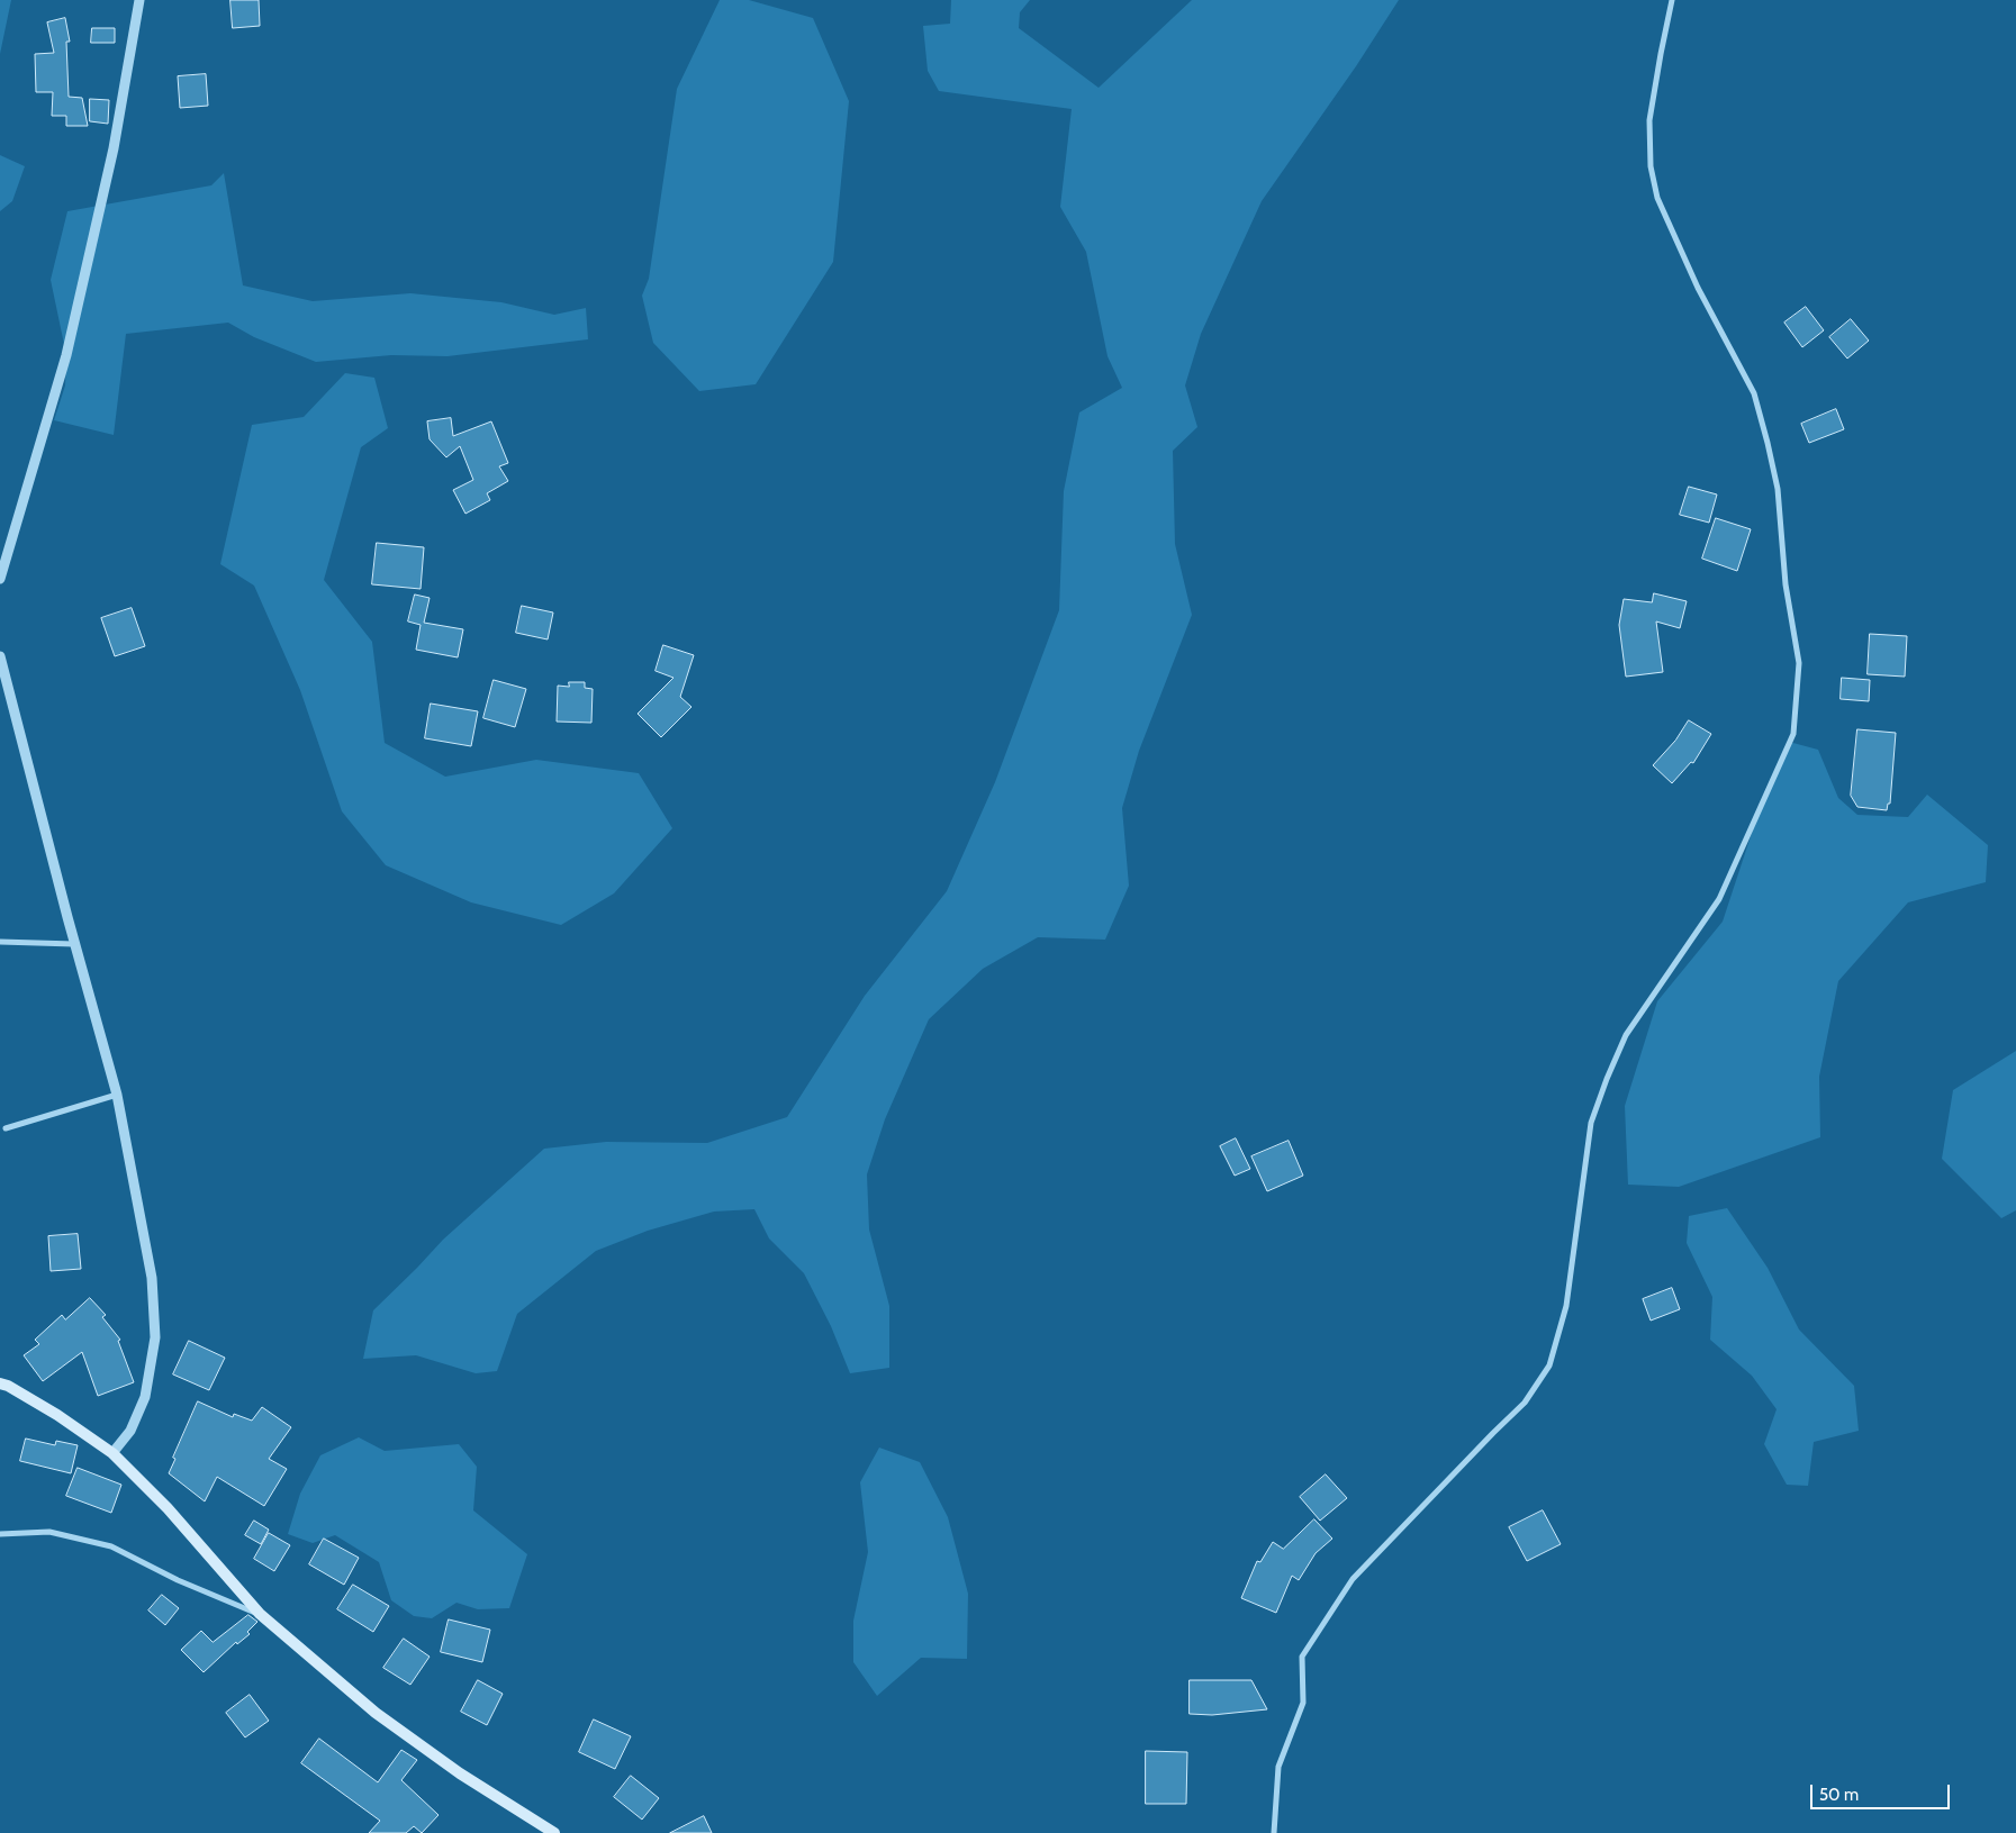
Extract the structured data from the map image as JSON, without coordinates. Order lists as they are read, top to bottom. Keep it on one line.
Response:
{"scale_bar":"50 m"}
